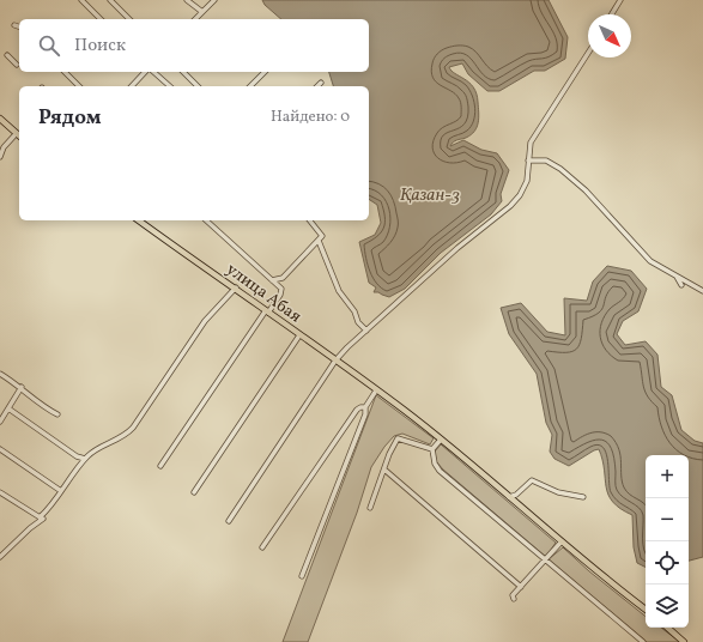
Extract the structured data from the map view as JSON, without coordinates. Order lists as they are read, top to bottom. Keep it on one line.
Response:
{"streets":{"main road":["улица Абая"]},"water":["Қазан-3"],"north":"bottom right","page":{"search":"Поиск","heading":["Рядом","Найдено: 0"],"map_buttons":["+","−"]}}
